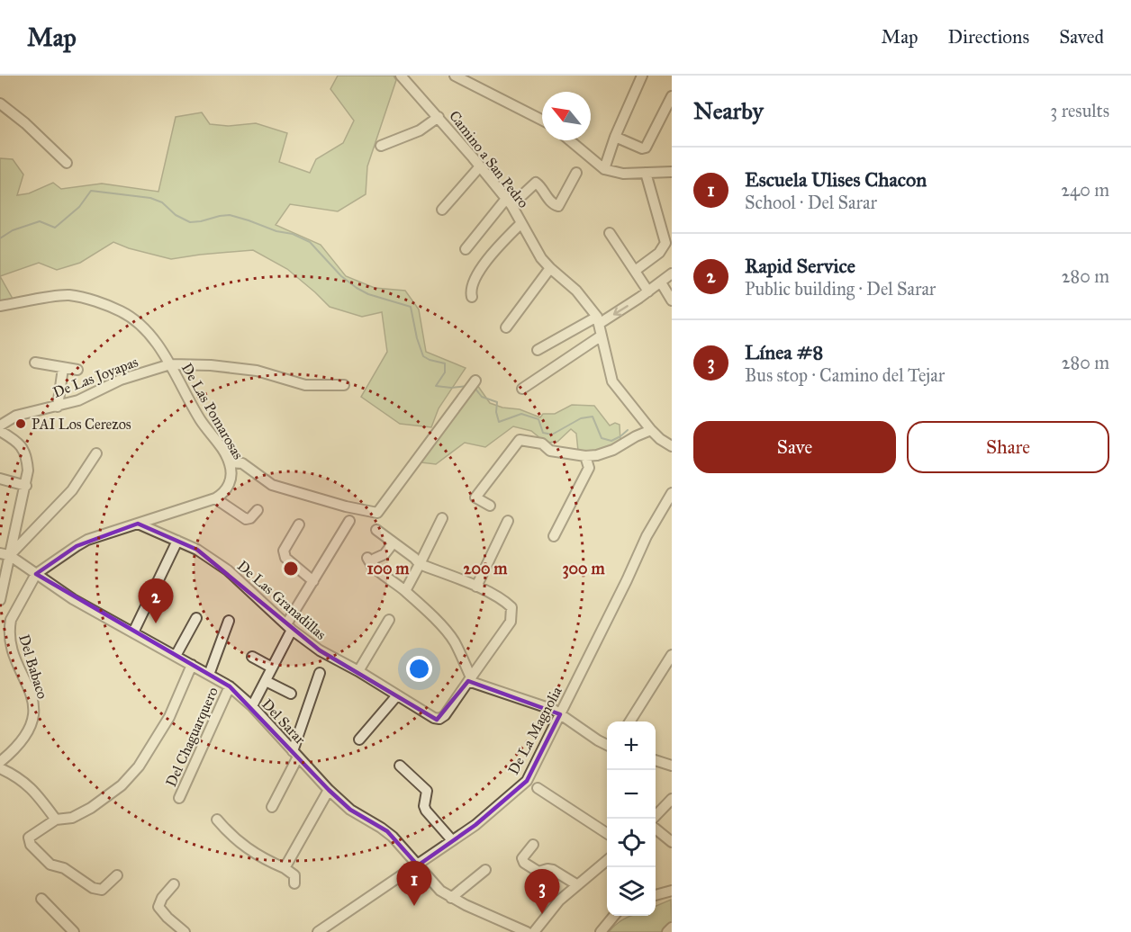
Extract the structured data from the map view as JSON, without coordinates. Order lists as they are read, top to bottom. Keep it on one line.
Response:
{"streets":{"street":["Camino a San Pedro","De Las Joyapas","De Las Pomarosas","De Las Granadillas","Del Babaco","Del Sarar","De La Magnolia","Del Chaguarquero"]},"crossings":[["De Las Joyapas","De Las Pomarosas"],["Del Babaco","Del Sarar"],["Del Sarar","De La Magnolia"],["Del Sarar","Del Chaguarquero"]],"places":["PAI Los Cerezos"],"north":"top left","page":{"header":"Map","nav":["Map","Directions","Saved"],"heading":["Nearby","3 results"],"list":[{"mark":"1","name":"Escuela Ulises Chacon","note":"School · Del Sarar","value":"240 m"},{"mark":"2","name":"Rapid Service","note":"Public building · Del Sarar","value":"280 m"},{"mark":"3","name":"Línea #8","note":"Bus stop · Camino del Tejar","value":"280 m"}],"buttons":["Save","Share"],"pins":["2","1","3"],"map_buttons":["+","−"]},"rings":["100 m","200 m","300 m"]}
